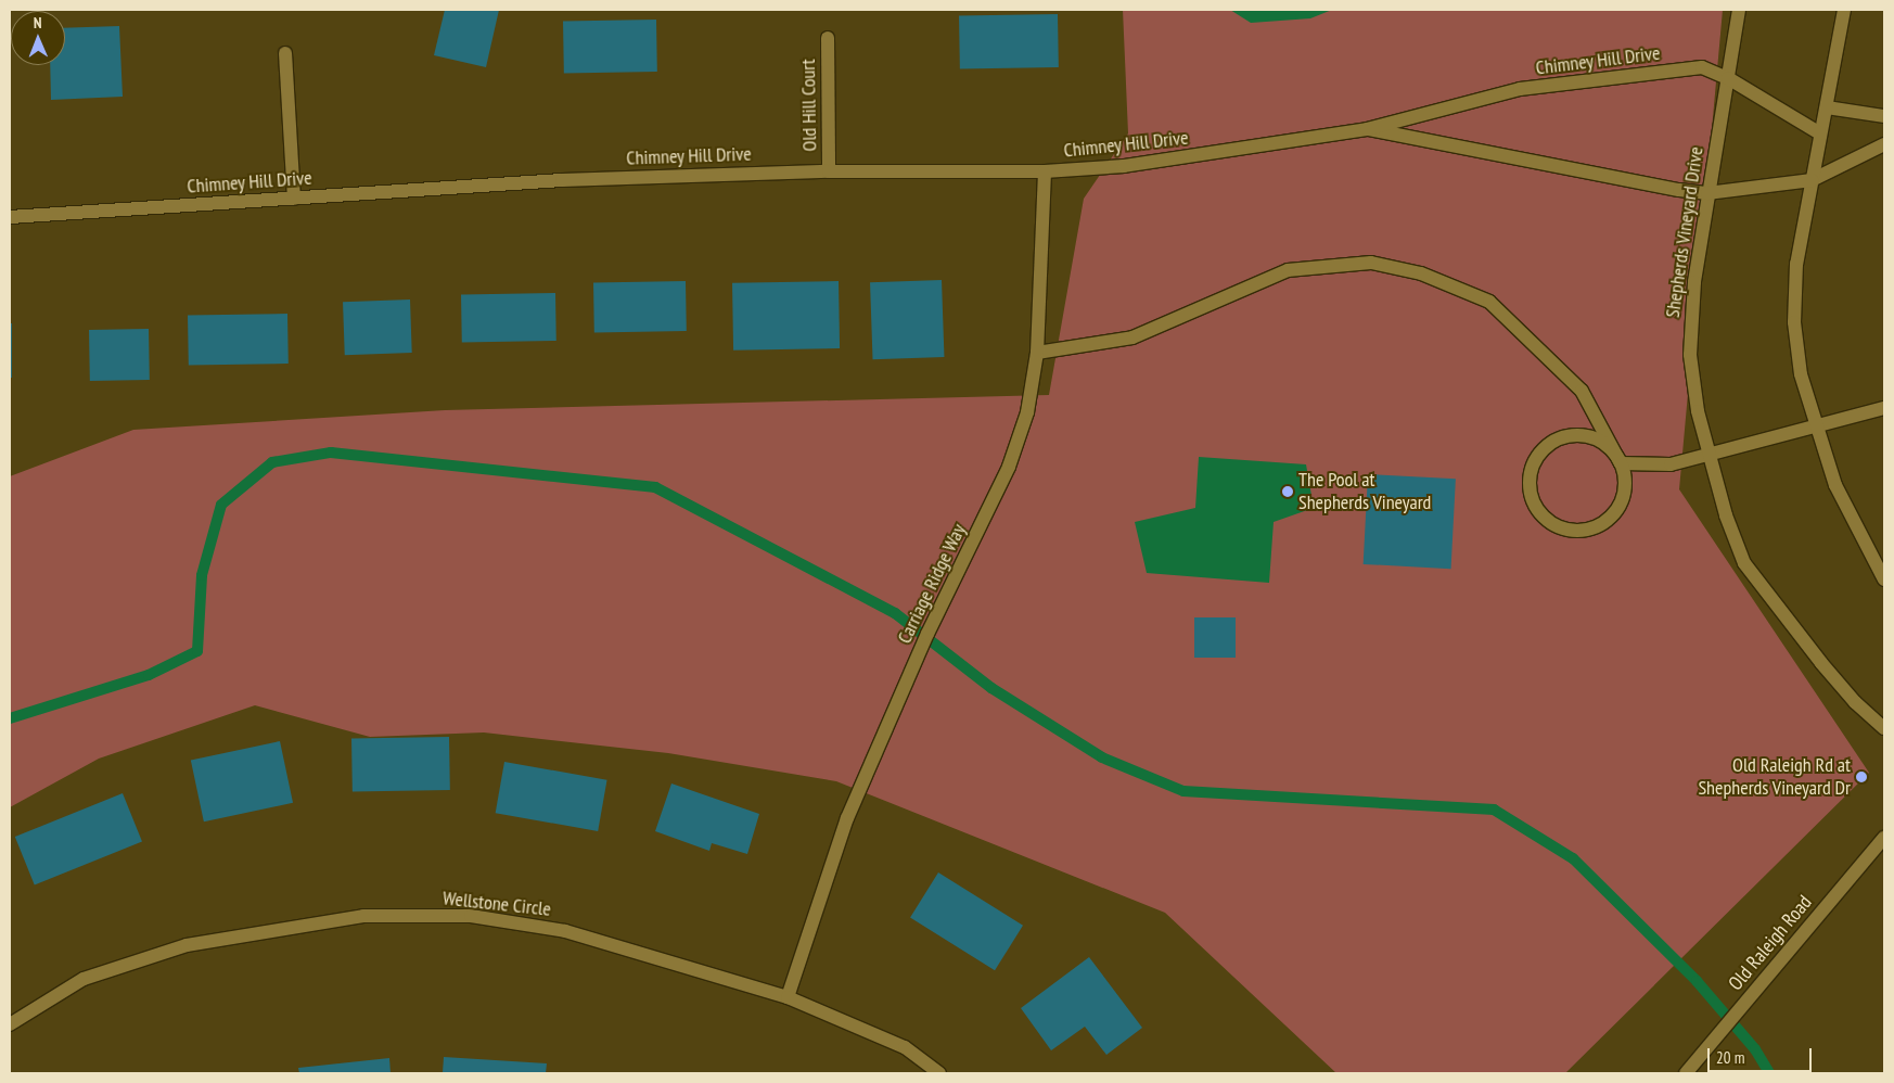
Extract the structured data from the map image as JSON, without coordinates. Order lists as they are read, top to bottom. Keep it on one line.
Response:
{"streets":{"street":["Chimney Hill Drive","Old Hill Court","Shepherds Vineyard Drive","Carriage Ridge Way","Wellstone Circle","Old Raleigh Road"]},"crossings":[["Chimney Hill Drive","Old Hill Court"],["Chimney Hill Drive","Shepherds Vineyard Drive"],["Chimney Hill Drive","Carriage Ridge Way"],["Carriage Ridge Way","Wellstone Circle"]],"places":["The Pool at Shepherds Vineyard","Old Raleigh Rd at Shepherds Vineyard Dr"],"scale_bar":"20 m","north":"top"}
